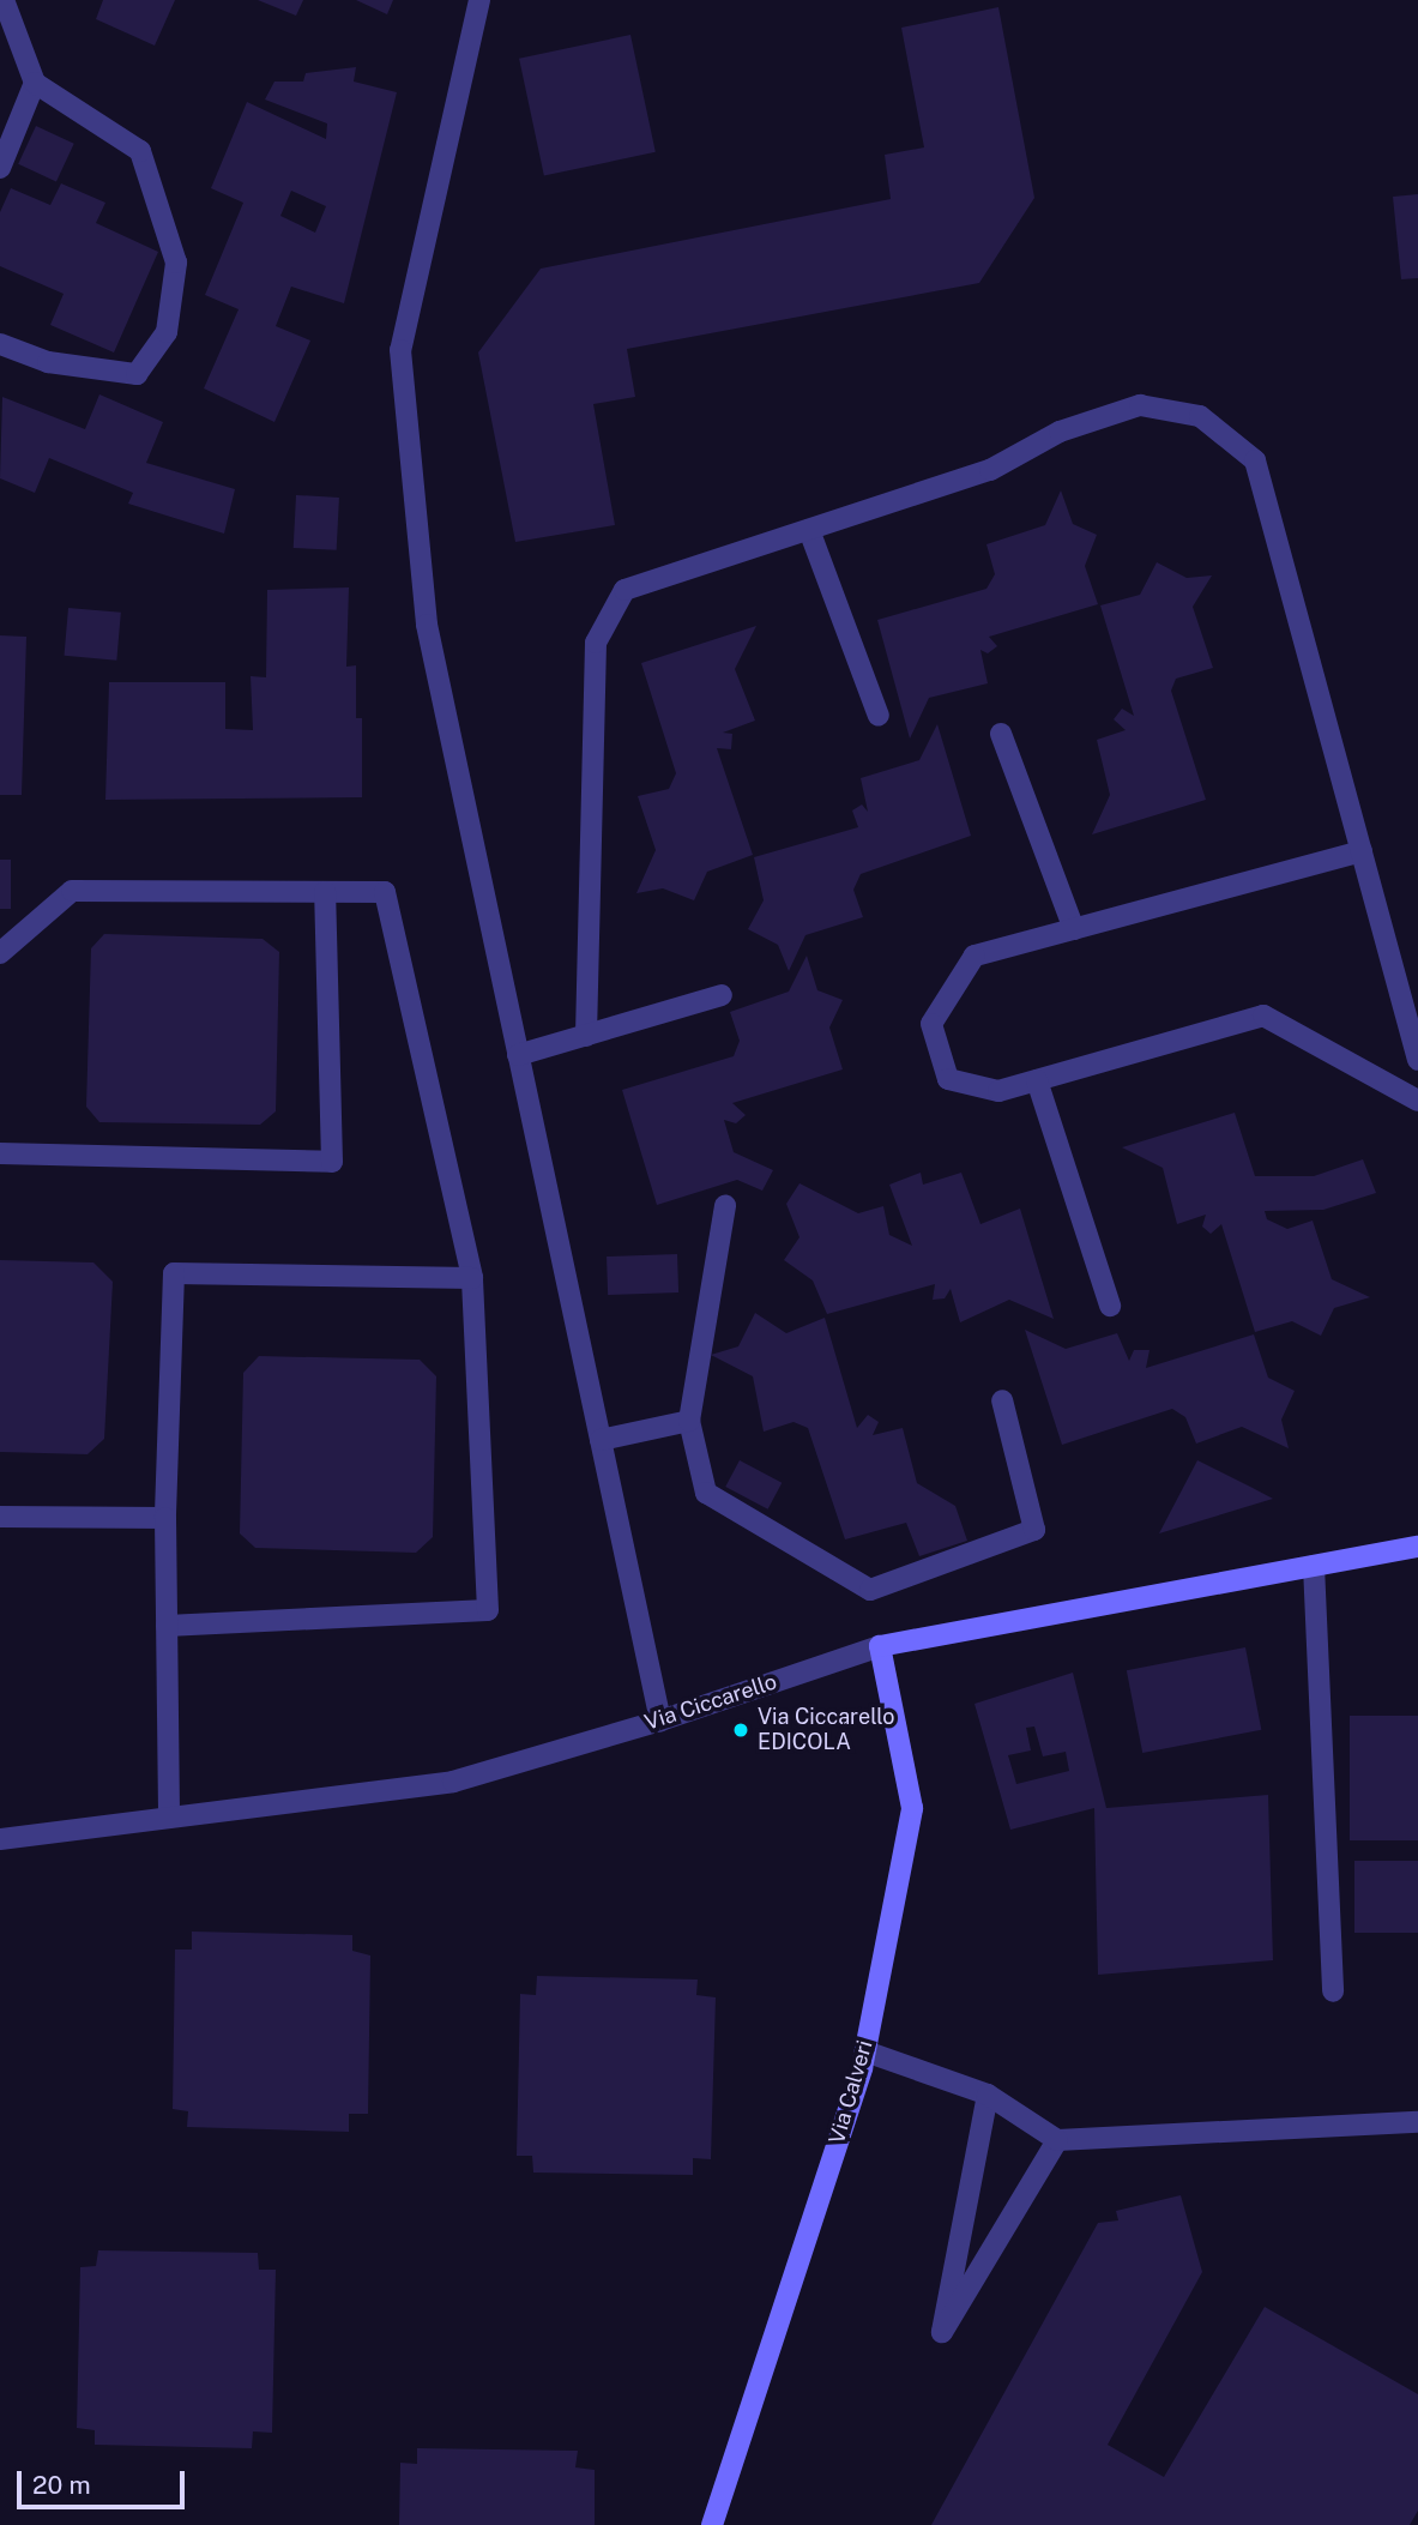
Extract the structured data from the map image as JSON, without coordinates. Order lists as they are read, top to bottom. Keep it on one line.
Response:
{"streets":{"street":["Via Ciccarello","Via Calveri"]},"crossings":[["Via Ciccarello","Via Calveri"]],"places":["Via Ciccarello EDICOLA"],"scale_bar":"20 m"}
